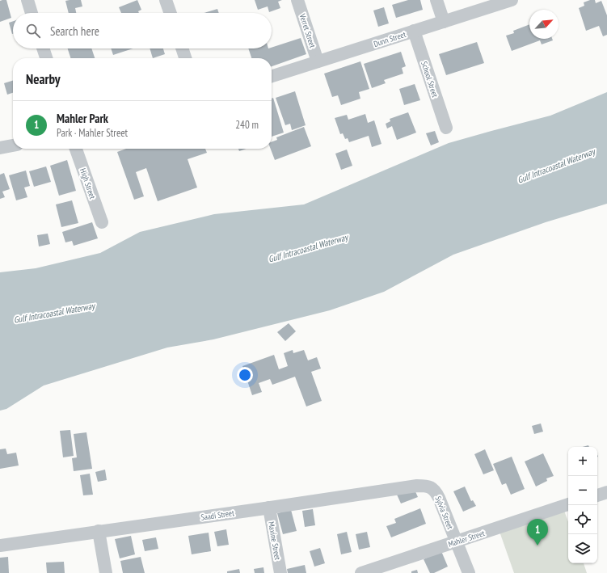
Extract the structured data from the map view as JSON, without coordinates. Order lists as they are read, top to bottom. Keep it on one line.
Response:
{"streets":{"street":["Verret Street","Dunn Street","School Street","High Street","Sylvia Street","Saadi Street","Mahler Street","Maxine Street"]},"crossings":[["Verret Street","Dunn Street"],["Dunn Street","School Street"],["Sylvia Street","Saadi Street"],["Sylvia Street","Mahler Street"],["Saadi Street","Maxine Street"]],"water":["Gulf Intracoastal Waterway"],"north":"top right","page":{"search":"Search here","heading":"Nearby","list":[{"mark":"1","name":"Mahler Park","note":"Park · Mahler Street","value":"240 m"}],"map_buttons":["+","−"],"pins":"1"}}
